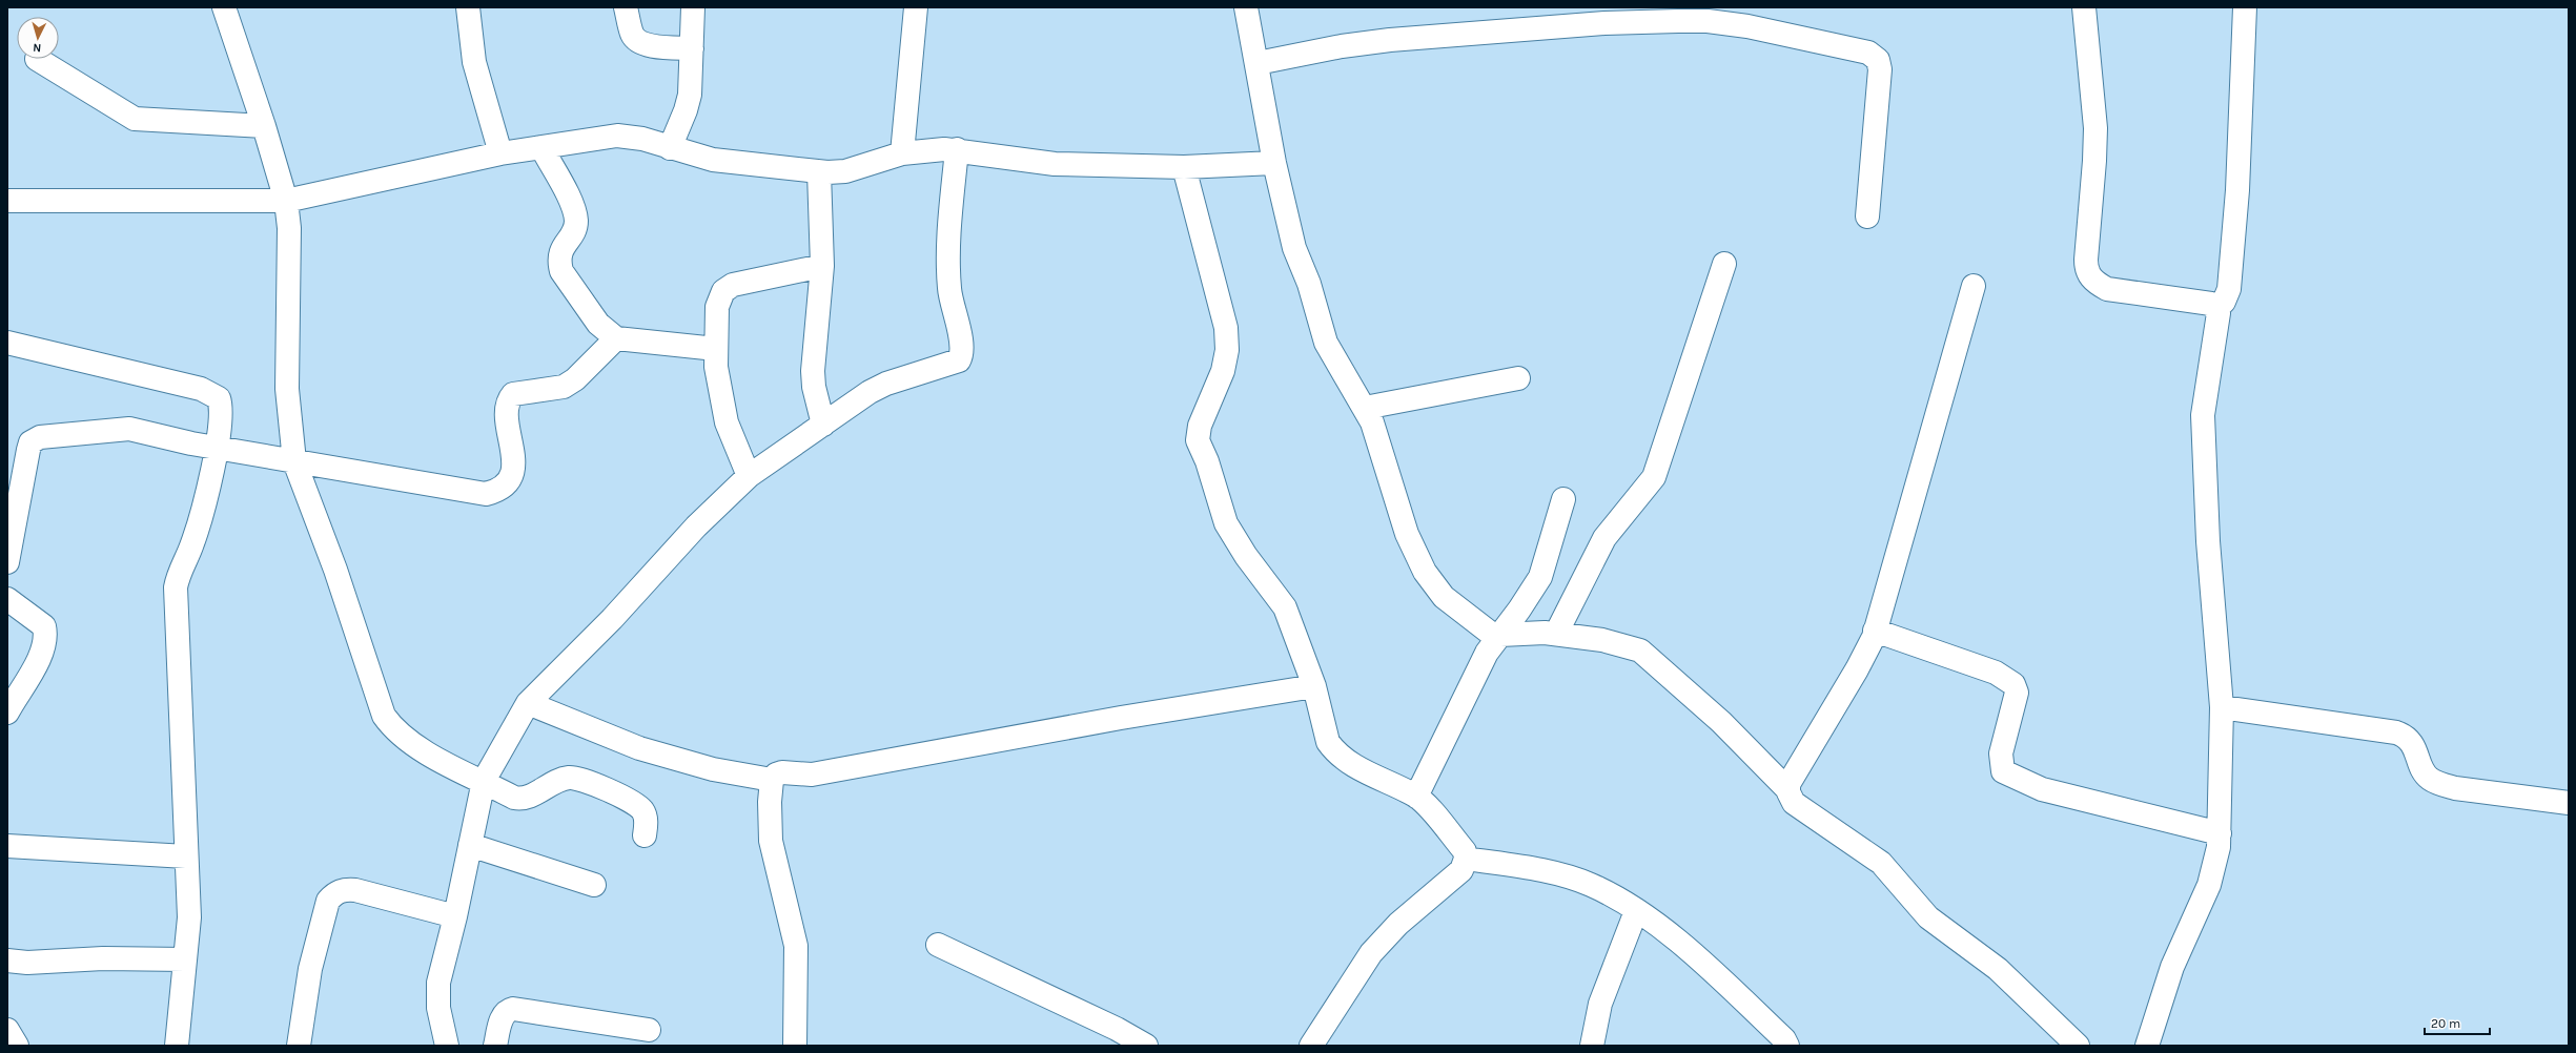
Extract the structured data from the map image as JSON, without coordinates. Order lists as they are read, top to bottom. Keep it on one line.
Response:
{"scale_bar":"20 m","north":"bottom"}
